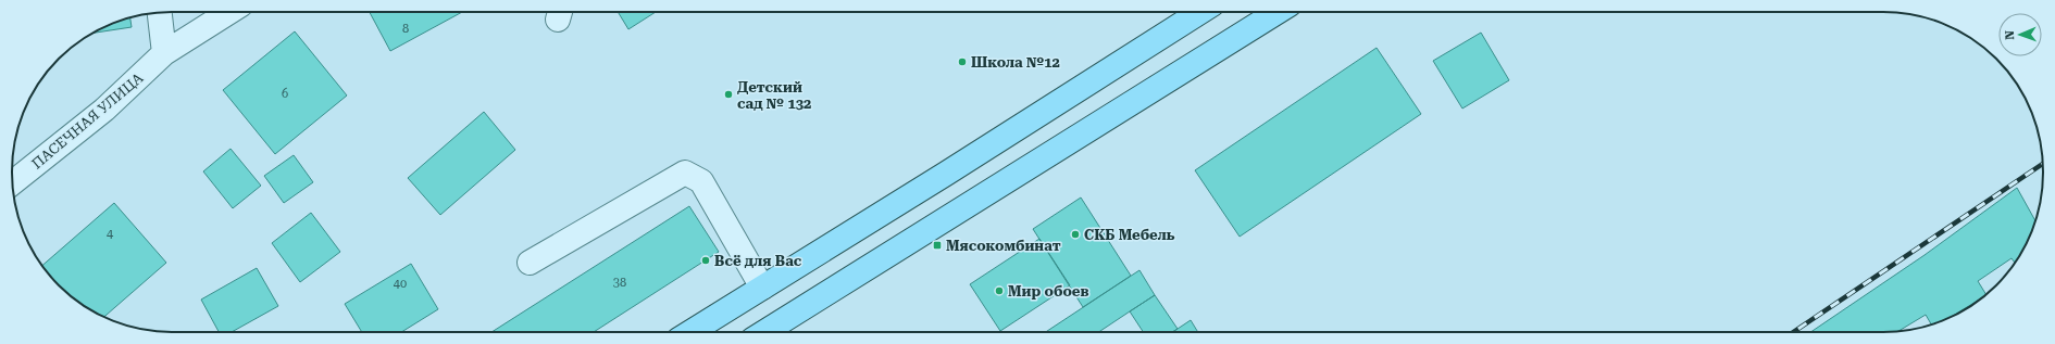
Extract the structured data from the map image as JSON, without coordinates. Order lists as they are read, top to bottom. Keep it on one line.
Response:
{"streets":{"street":["ПАСЕЧНАЯ УЛИЦА"]},"places":{"other":["Школа №12","Детский сад № 132","СКБ Мебель","Всё для Вас","Мир обоев"],"transit":["Мясокомбинат"]},"house_numbers":["8","6","4","38","40"],"north":"left"}
